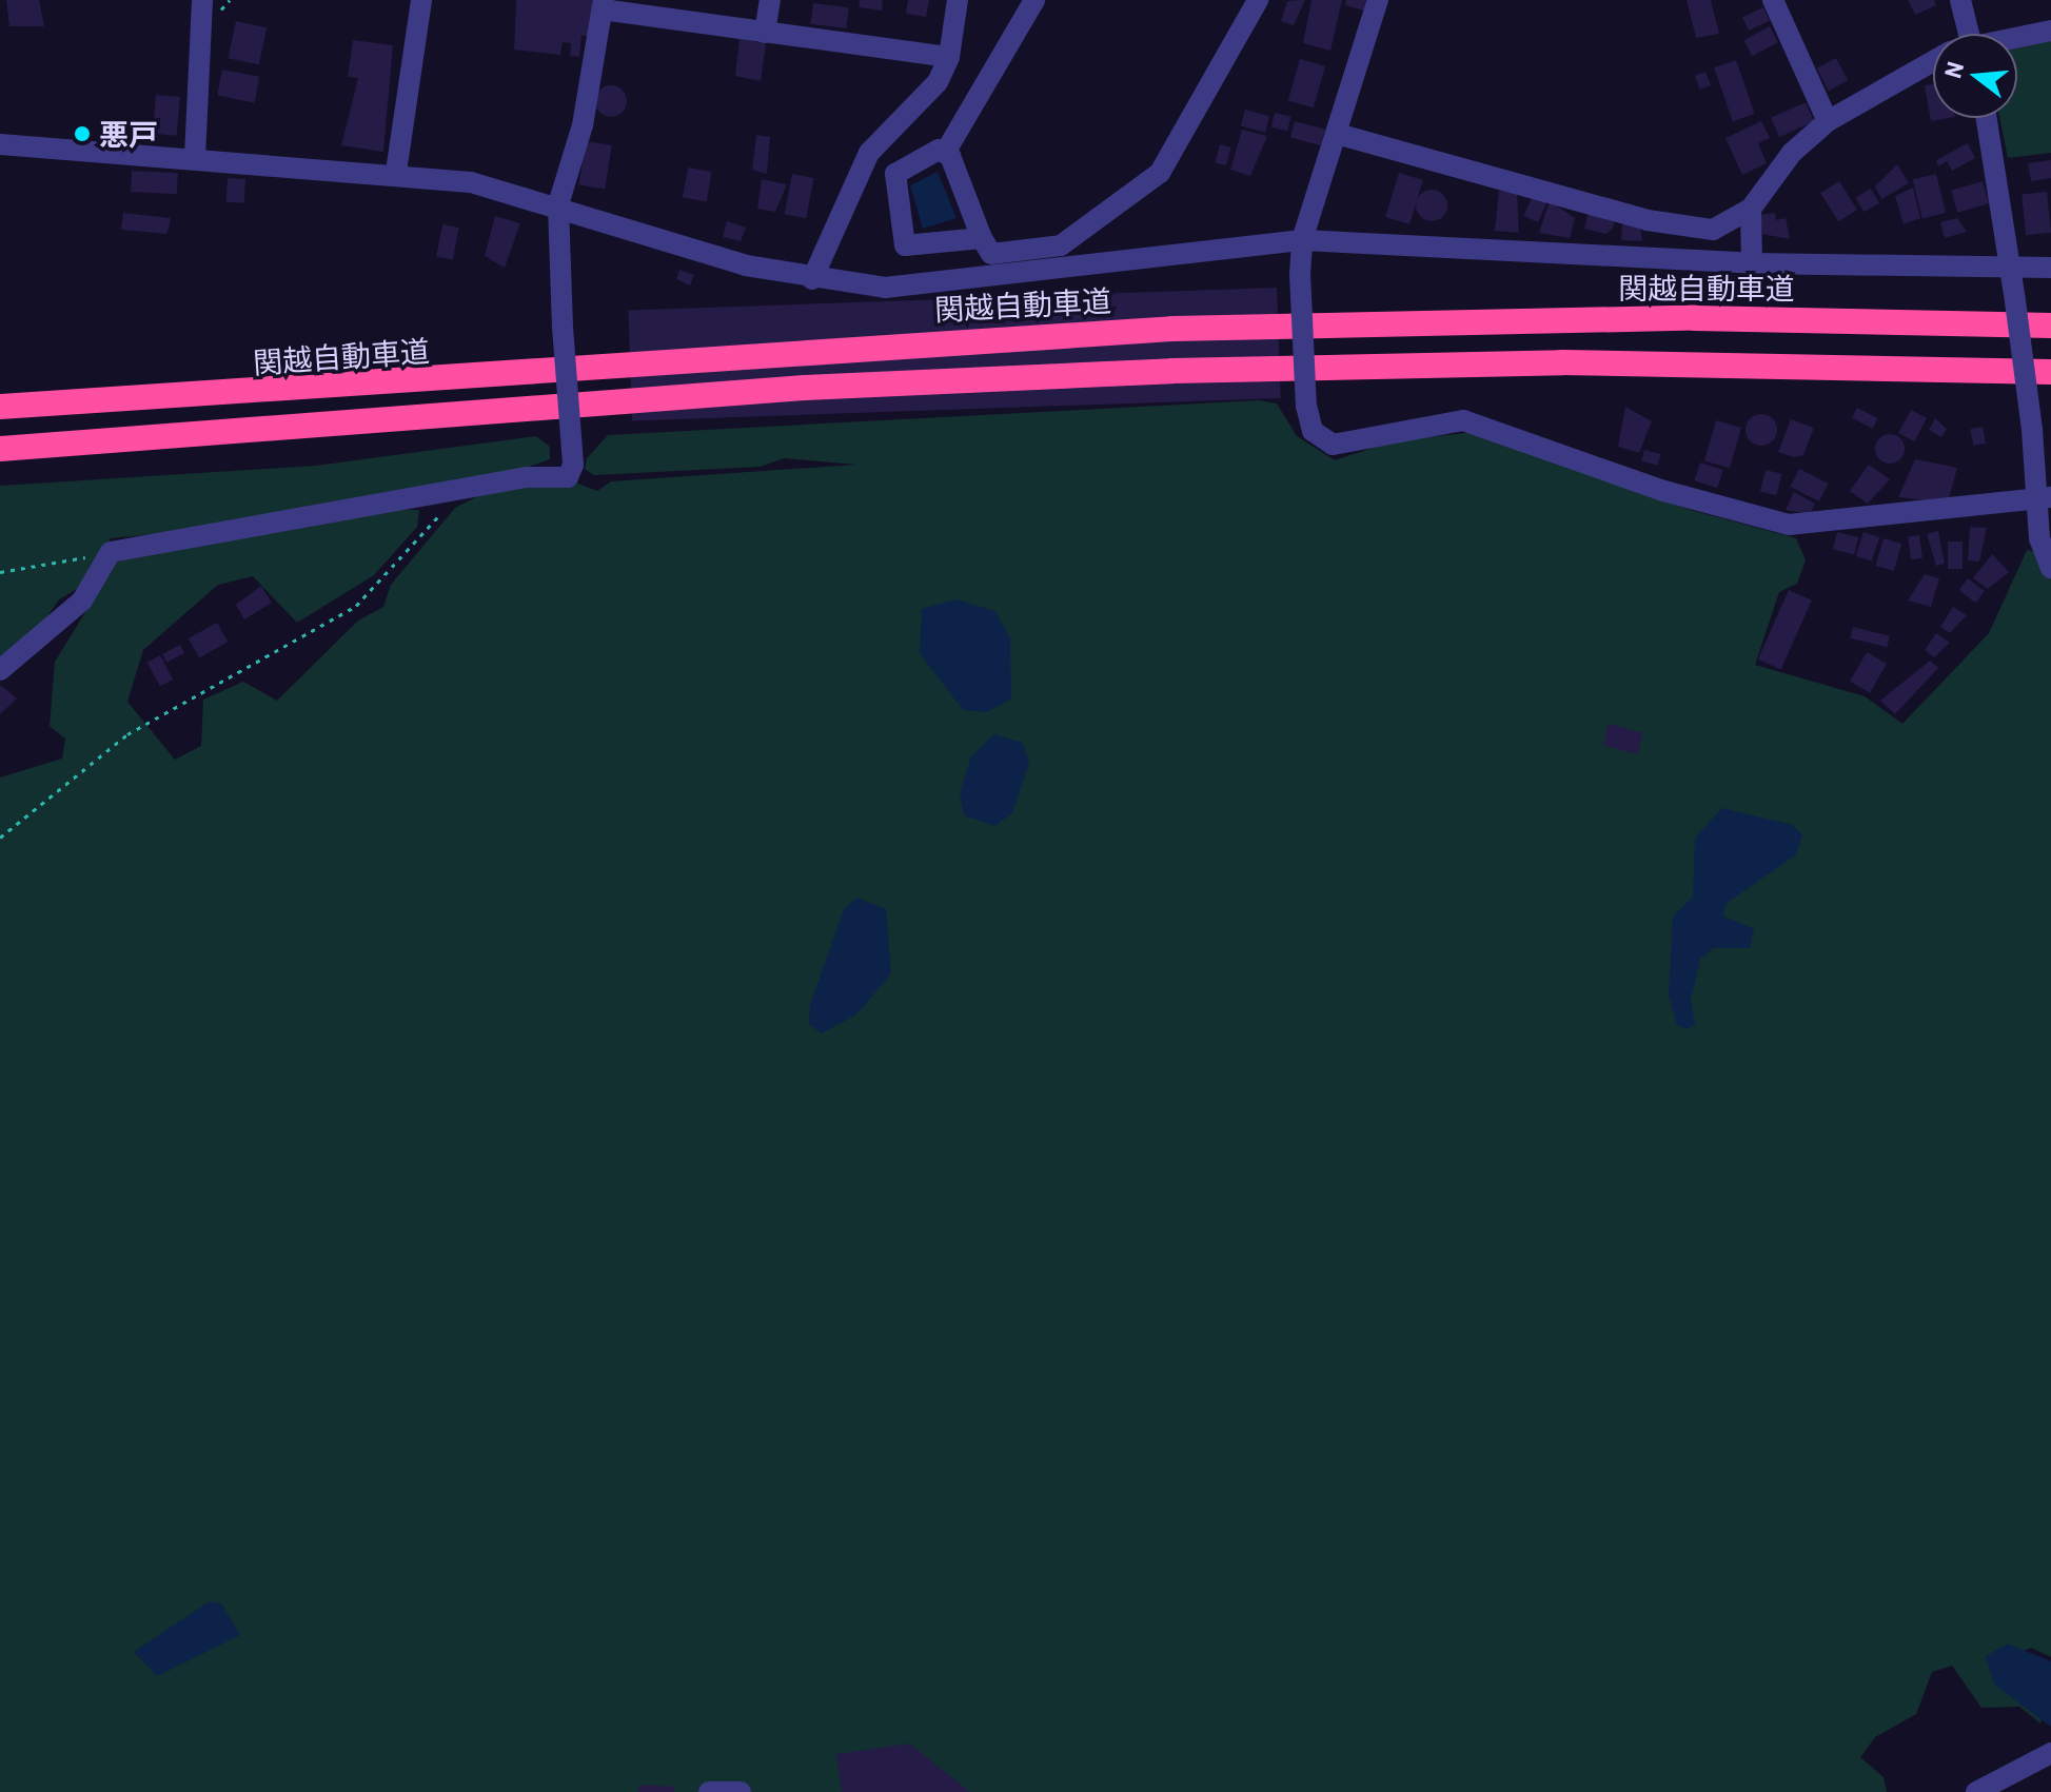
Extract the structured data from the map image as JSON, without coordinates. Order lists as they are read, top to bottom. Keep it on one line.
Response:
{"streets":{"highway":["関越自動車道"]},"places":["悪戸"],"north":"left"}
